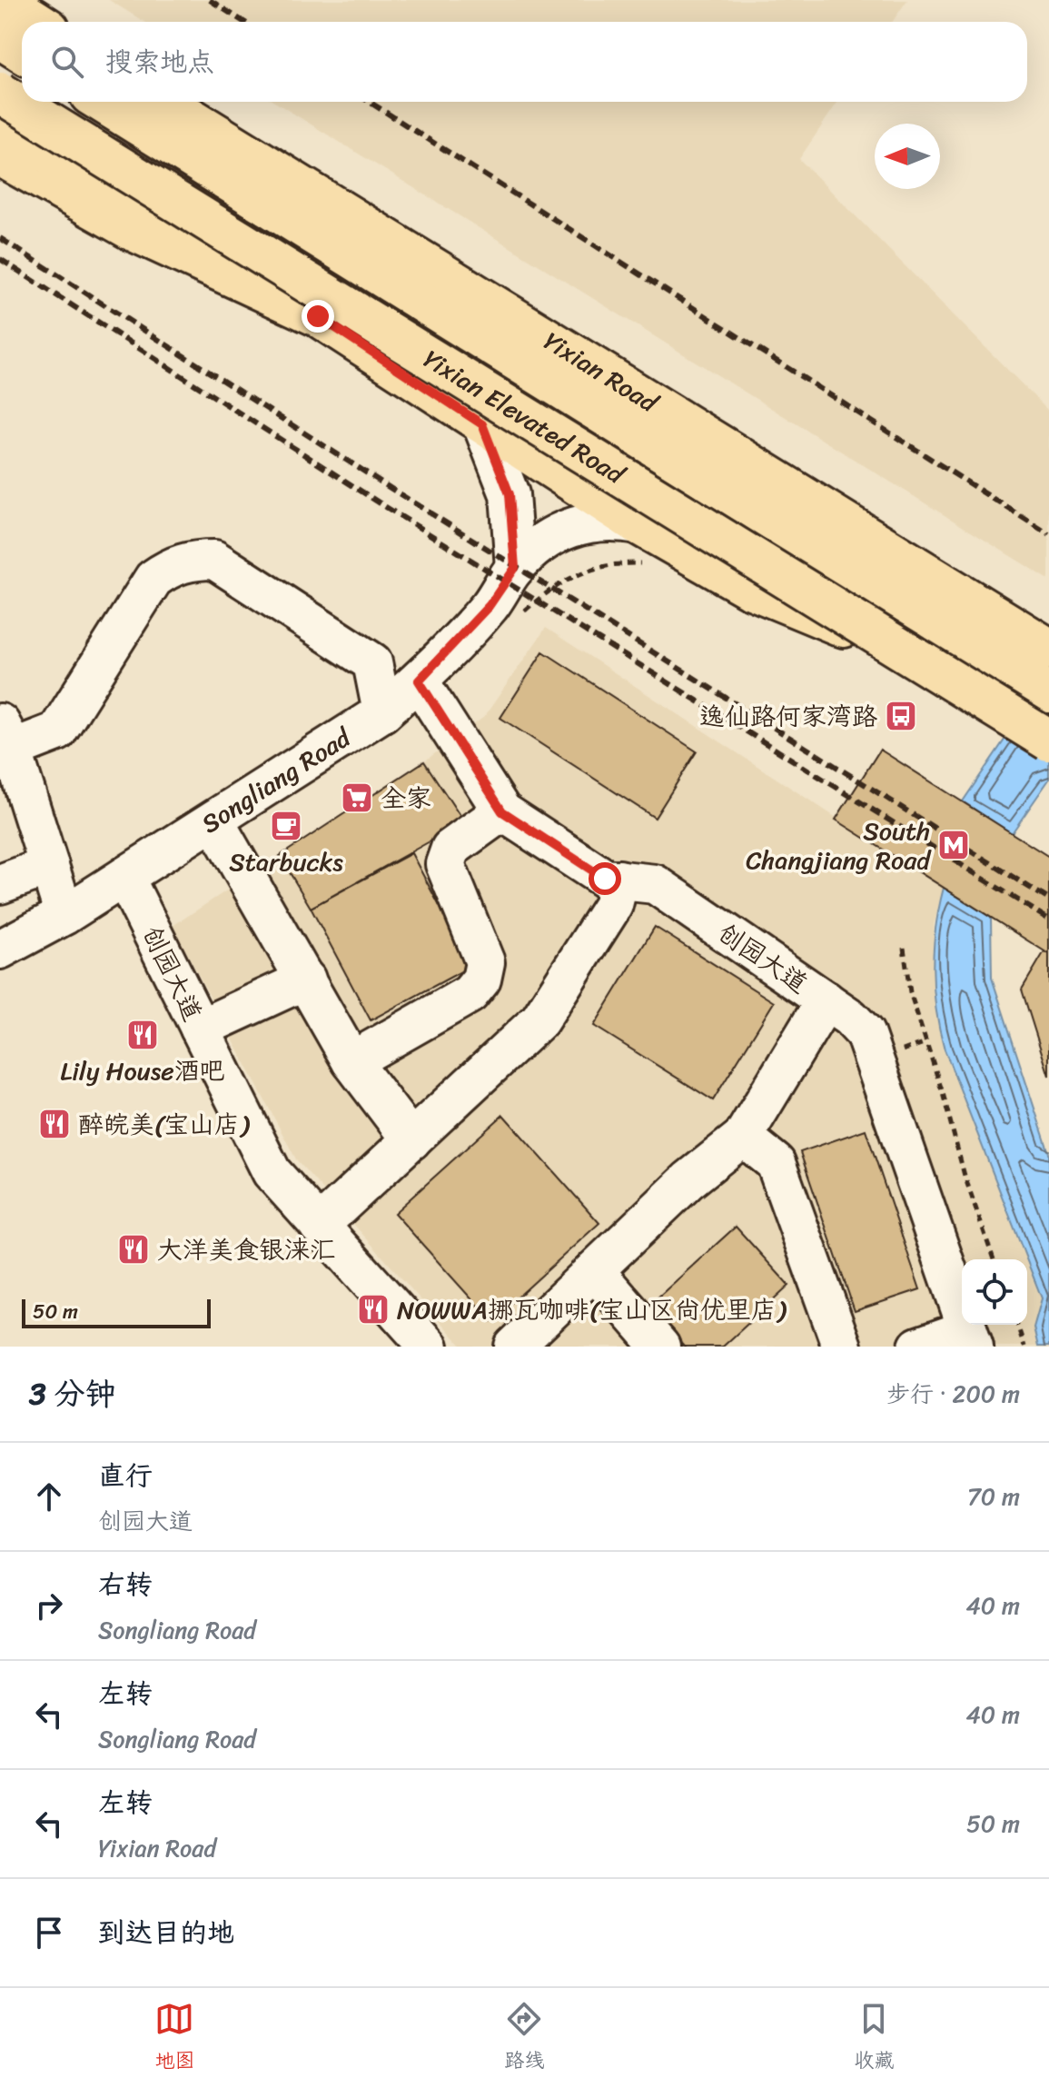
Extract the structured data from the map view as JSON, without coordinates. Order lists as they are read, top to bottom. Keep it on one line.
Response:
{"streets":{"main road":["Yixian Road","Yixian Elevated Road"],"street":["Songliang Road","创园大道"]},"crossings":[["Songliang Road","创园大道"]],"places":{"bus stop":["逸仙路何家湾路"],"supermarket":["全家"],"cafe":["Starbucks"],"metro station":["South Changjiang Road"],"restaurant":["Lily House酒吧","醉皖美(宝山店)","大洋美食银涞汇","NOWWA挪瓦咖啡(宝山区尚优里店)"]},"scale_bar":"50 m","north":"left","page":{"search":"搜索地点","scale":"50 m","heading":["3 分钟","步行 · 200 m"],"list":[["直行","创园大道","70 m"],["右转","Songliang Road","40 m"],["左转","Songliang Road","40 m"],["左转","Yixian Road","50 m"],"到达目的地"],"nav":["地图","路线","收藏"]}}
